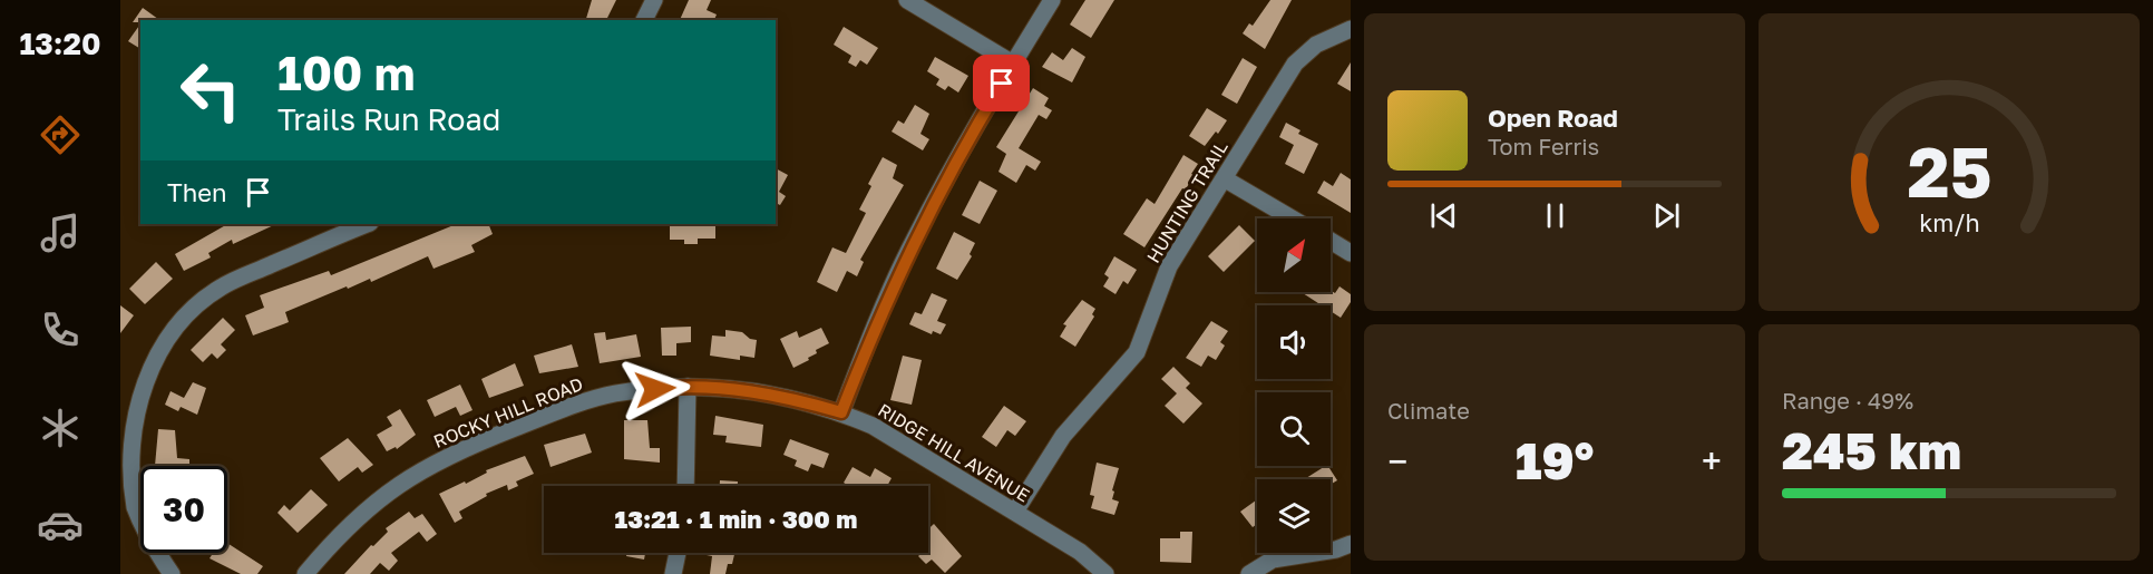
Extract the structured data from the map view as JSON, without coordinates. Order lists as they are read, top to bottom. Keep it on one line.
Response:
{"streets":{"street":["HUNTING TRAIL","ROCKY HILL ROAD","RIDGE HILL AVENUE"]},"crossings":[["HUNTING TRAIL","RIDGE HILL AVENUE"],["ROCKY HILL ROAD","RIDGE HILL AVENUE"]],"north":"top right","page":{"tabs":"13:20","turn":["100 m","Trails Run Road"],"song":["Open Road","Tom Ferris"],"then":"Then","tile":["Climate",["Range · 49%","245 km"]],"heat":["−","19°","+"],"limit":"30","trip":"13:21 · 1 min · 300 m","gauge":["25","km/h"]}}
